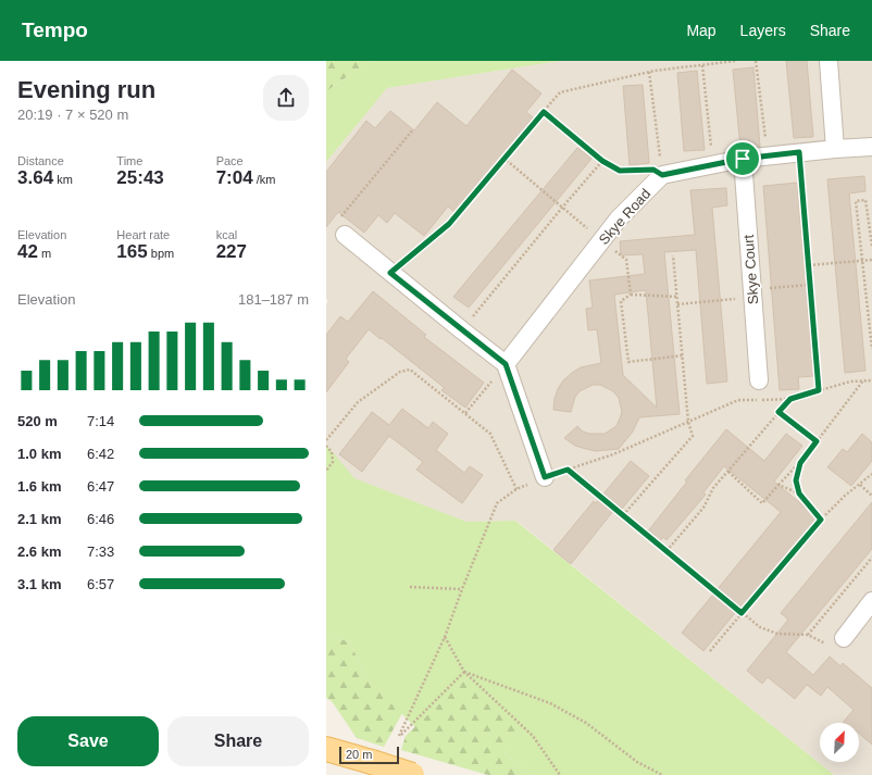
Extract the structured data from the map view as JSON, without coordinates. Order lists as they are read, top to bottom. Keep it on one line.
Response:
{"streets":{"street":["Skye Road","Skye Court"]},"scale_bar":"20 m","north":"top right","page":{"header":"Tempo","nav":["Map","Layers","Share"],"heading":["Evening run","20:19 · 7 × 520 m"],"stats":[["Distance","3.64 km"],["Time","25:43"],["Pace","7:04 /km"],["Elevation","42 m"],["Heart rate","165 bpm"],["kcal","227"]],"chart":["Elevation","181–187 m"],"list":[{"name":"520 m","note":"7:14"},{"name":"1.0 km","note":"6:42"},{"name":"1.6 km","note":"6:47"},{"name":"2.1 km","note":"6:46"},{"name":"2.6 km","note":"7:33"},{"name":"3.1 km","note":"6:57"}],"buttons":["Save","Share"],"scale":"20 m"}}
